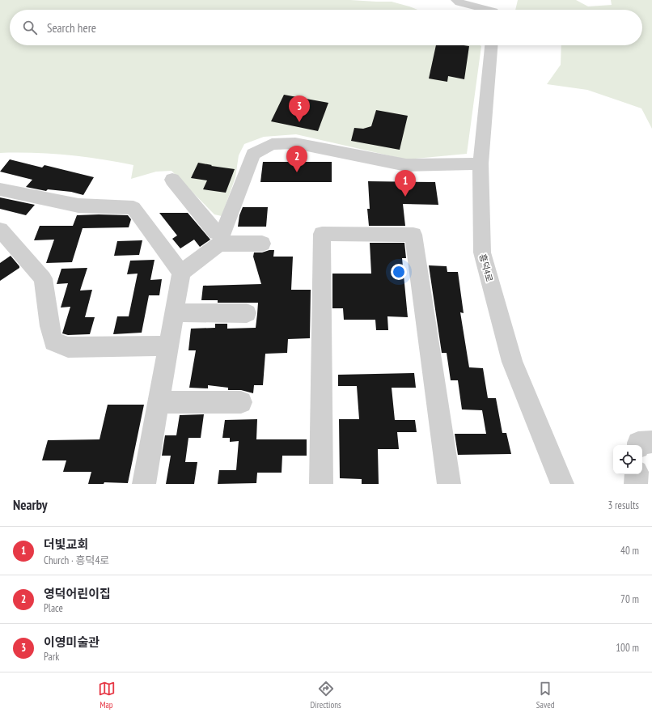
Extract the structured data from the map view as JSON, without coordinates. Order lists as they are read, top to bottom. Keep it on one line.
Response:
{"streets":{"street":["흥덕4로"]},"page":{"search":"Search here","pins":["3","2","1"],"heading":["Nearby","3 results"],"list":[{"mark":"1","name":"더빛교회","note":"Church · 흥덕4로","value":"40 m"},{"mark":"2","name":"영덕어린이집","note":"Place","value":"70 m"},{"mark":"3","name":"이영미술관","note":"Park","value":"100 m"}],"nav":["Map","Directions","Saved"]}}
